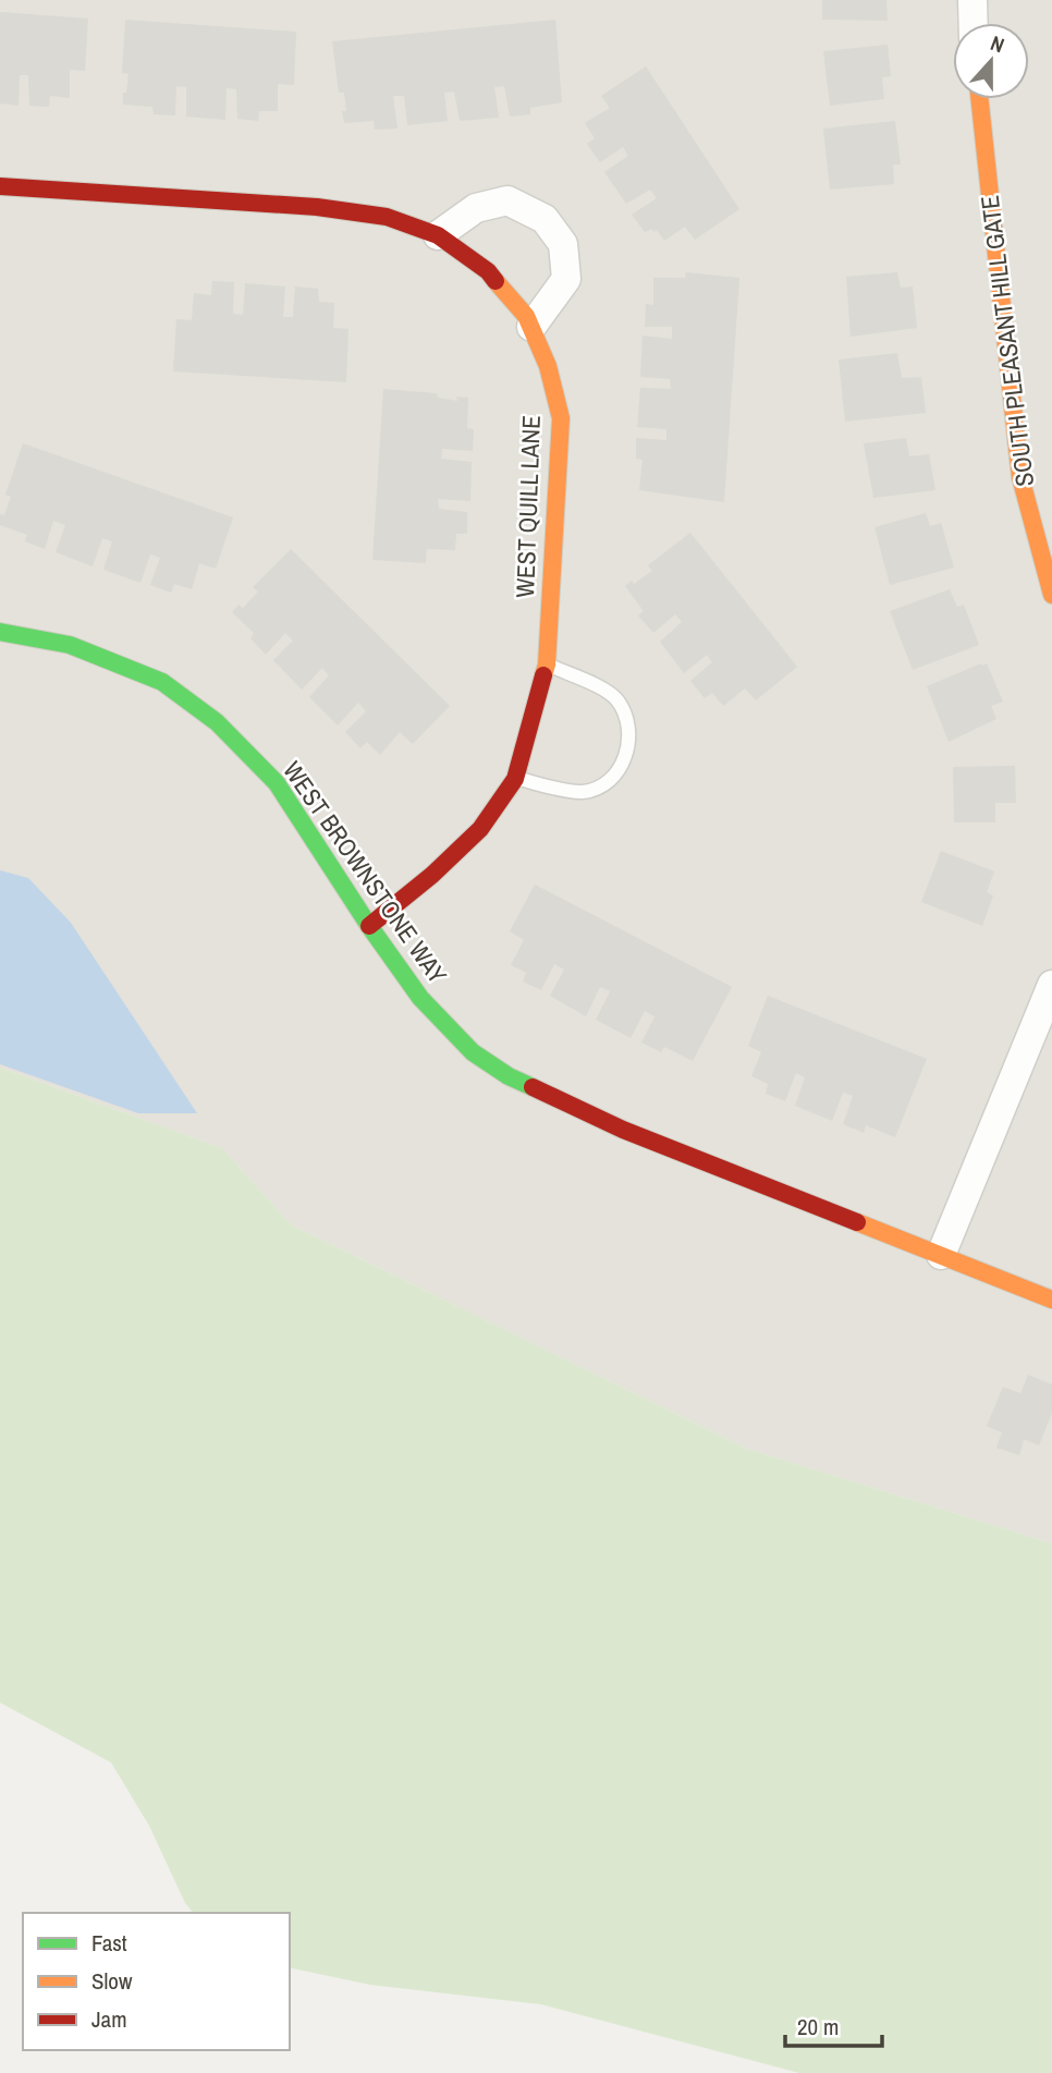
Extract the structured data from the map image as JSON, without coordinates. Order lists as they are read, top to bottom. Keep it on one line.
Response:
{"streets":{"street":["SOUTH PLEASANT HILL GATE","WEST QUILL LANE","WEST BROWNSTONE WAY"]},"crossings":[["WEST QUILL LANE","WEST BROWNSTONE WAY"]],"legend":["Fast","Slow","Jam"],"scale_bar":"20 m","north":"top"}
